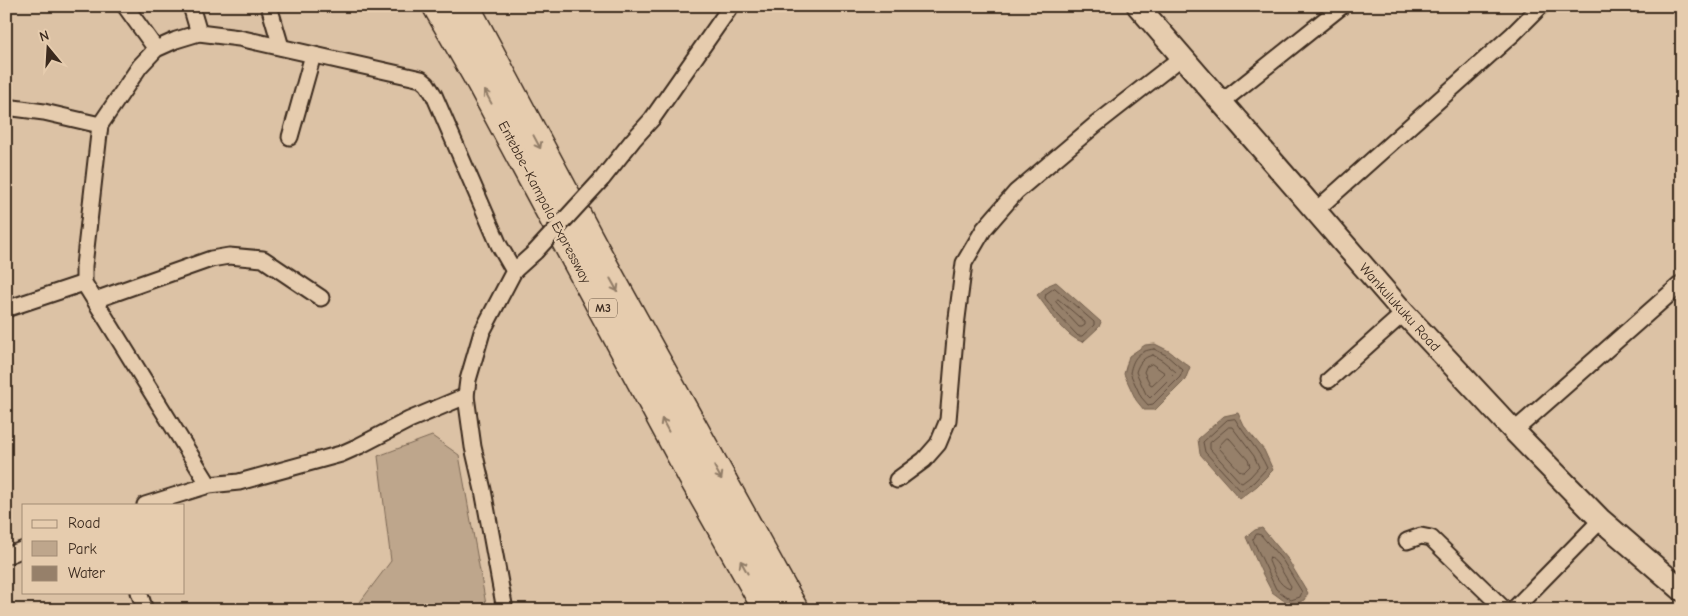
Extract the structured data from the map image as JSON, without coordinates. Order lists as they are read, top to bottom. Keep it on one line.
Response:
{"streets":{"highway":["Entebbe–Kampala Expressway","M3"],"main road":["Wankulukuku Road"]},"legend":["Road","Park","Water"],"north":"top"}
